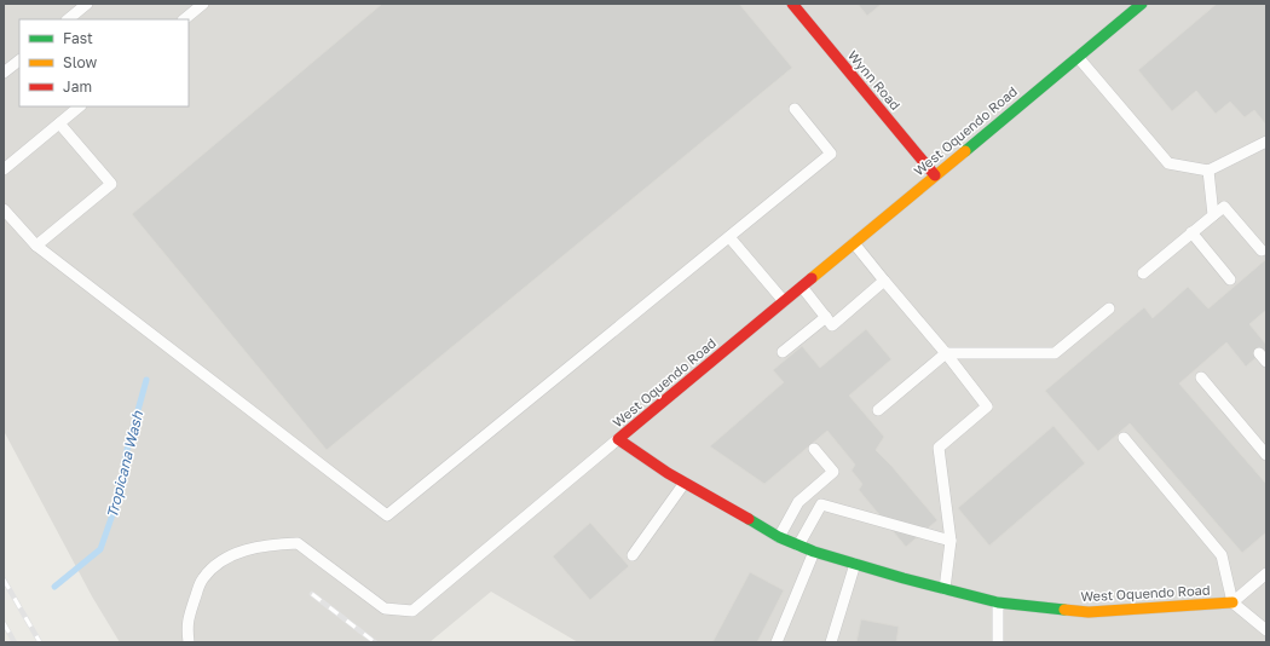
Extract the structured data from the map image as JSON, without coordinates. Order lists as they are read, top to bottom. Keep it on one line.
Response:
{"streets":{"street":["Wynn Road","West Oquendo Road"]},"crossings":[["Wynn Road","West Oquendo Road"]],"water":["Tropicana Wash"],"legend":["Fast","Slow","Jam"]}
